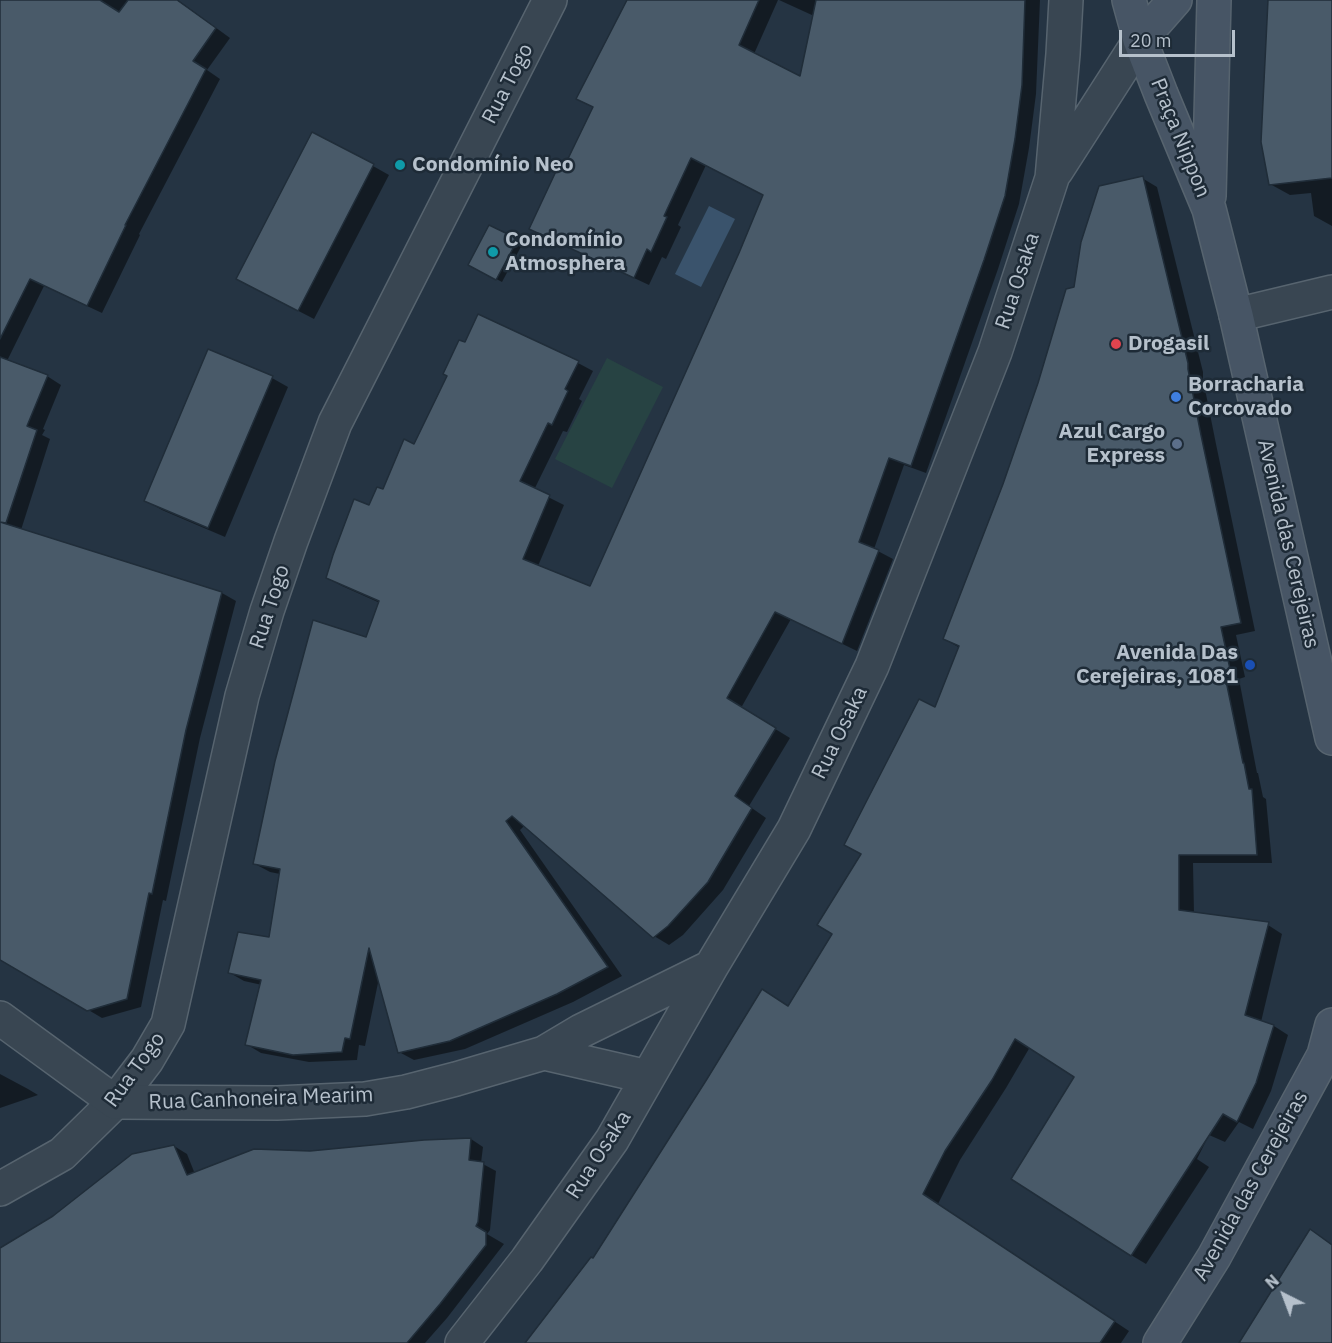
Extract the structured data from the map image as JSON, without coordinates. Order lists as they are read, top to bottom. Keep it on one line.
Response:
{"streets":{"main road":["Praça Nippon","Avenida das Cerejeiras"],"street":["Rua Togo","Rua Osaka","Rua Canhoneira Mearim"]},"crossings":[["Rua Togo","Rua Canhoneira Mearim"],["Praça Nippon","Rua Osaka"],["Praça Nippon","Avenida das Cerejeiras"],["Rua Osaka","Rua Canhoneira Mearim"]],"places":["Condomínio Neo","Condomínio Atmosphera","Drogasil","Borracharia Corcovado","Azul Cargo Express","Avenida Das Cerejeiras, 1081"],"scale_bar":"20 m","north":"top left"}
